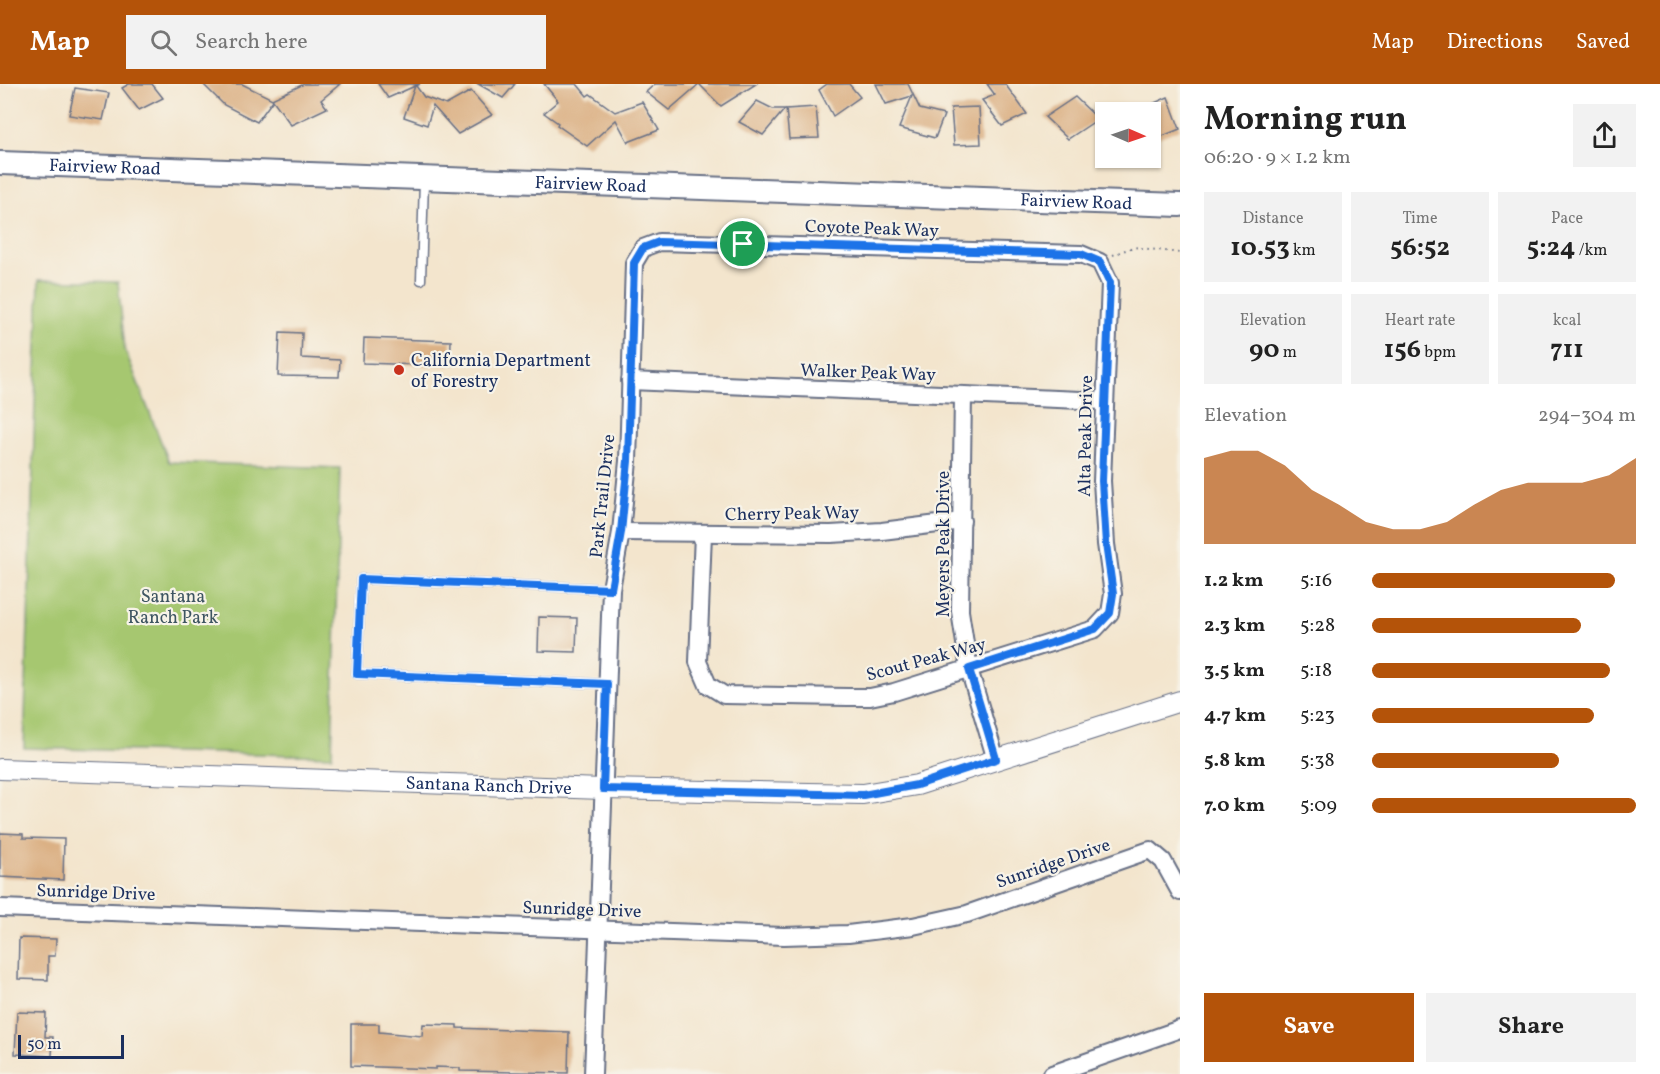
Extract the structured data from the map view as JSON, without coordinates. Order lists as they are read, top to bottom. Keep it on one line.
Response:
{"streets":{"main road":["Fairview Road"],"street":["Coyote Peak Way","Walker Peak Way","Alta Peak Drive","Park Trail Drive","Cherry Peak Way","Meyers Peak Drive","Scout Peak Way","Santana Ranch Drive","Sunridge Drive"]},"crossings":[["Coyote Peak Way","Alta Peak Drive"],["Coyote Peak Way","Park Trail Drive"],["Walker Peak Way","Alta Peak Drive"],["Walker Peak Way","Park Trail Drive"],["Walker Peak Way","Meyers Peak Drive"],["Alta Peak Drive","Scout Peak Way"],["Park Trail Drive","Cherry Peak Way"],["Park Trail Drive","Santana Ranch Drive"],["Park Trail Drive","Sunridge Drive"],["Cherry Peak Way","Meyers Peak Drive"],["Cherry Peak Way","Scout Peak Way"],["Meyers Peak Drive","Scout Peak Way"],["Meyers Peak Drive","Santana Ranch Drive"]],"parks":["Santana Ranch Park"],"places":["California Department of Forestry"],"scale_bar":"50 m","north":"right","page":{"header":"Map","search":"Search here","nav":["Map","Directions","Saved"],"heading":["Morning run","06:20 · 9 × 1.2 km"],"stats":[["Distance","10.53 km"],["Time","56:52"],["Pace","5:24 /km"],["Elevation","90 m"],["Heart rate","156 bpm"],["kcal","711"]],"chart":["Elevation","294–304 m"],"list":[{"name":"1.2 km","note":"5:16"},{"name":"2.3 km","note":"5:28"},{"name":"3.5 km","note":"5:18"},{"name":"4.7 km","note":"5:23"},{"name":"5.8 km","note":"5:38"},{"name":"7.0 km","note":"5:09"}],"buttons":["Save","Share"],"scale":"50 m"}}
